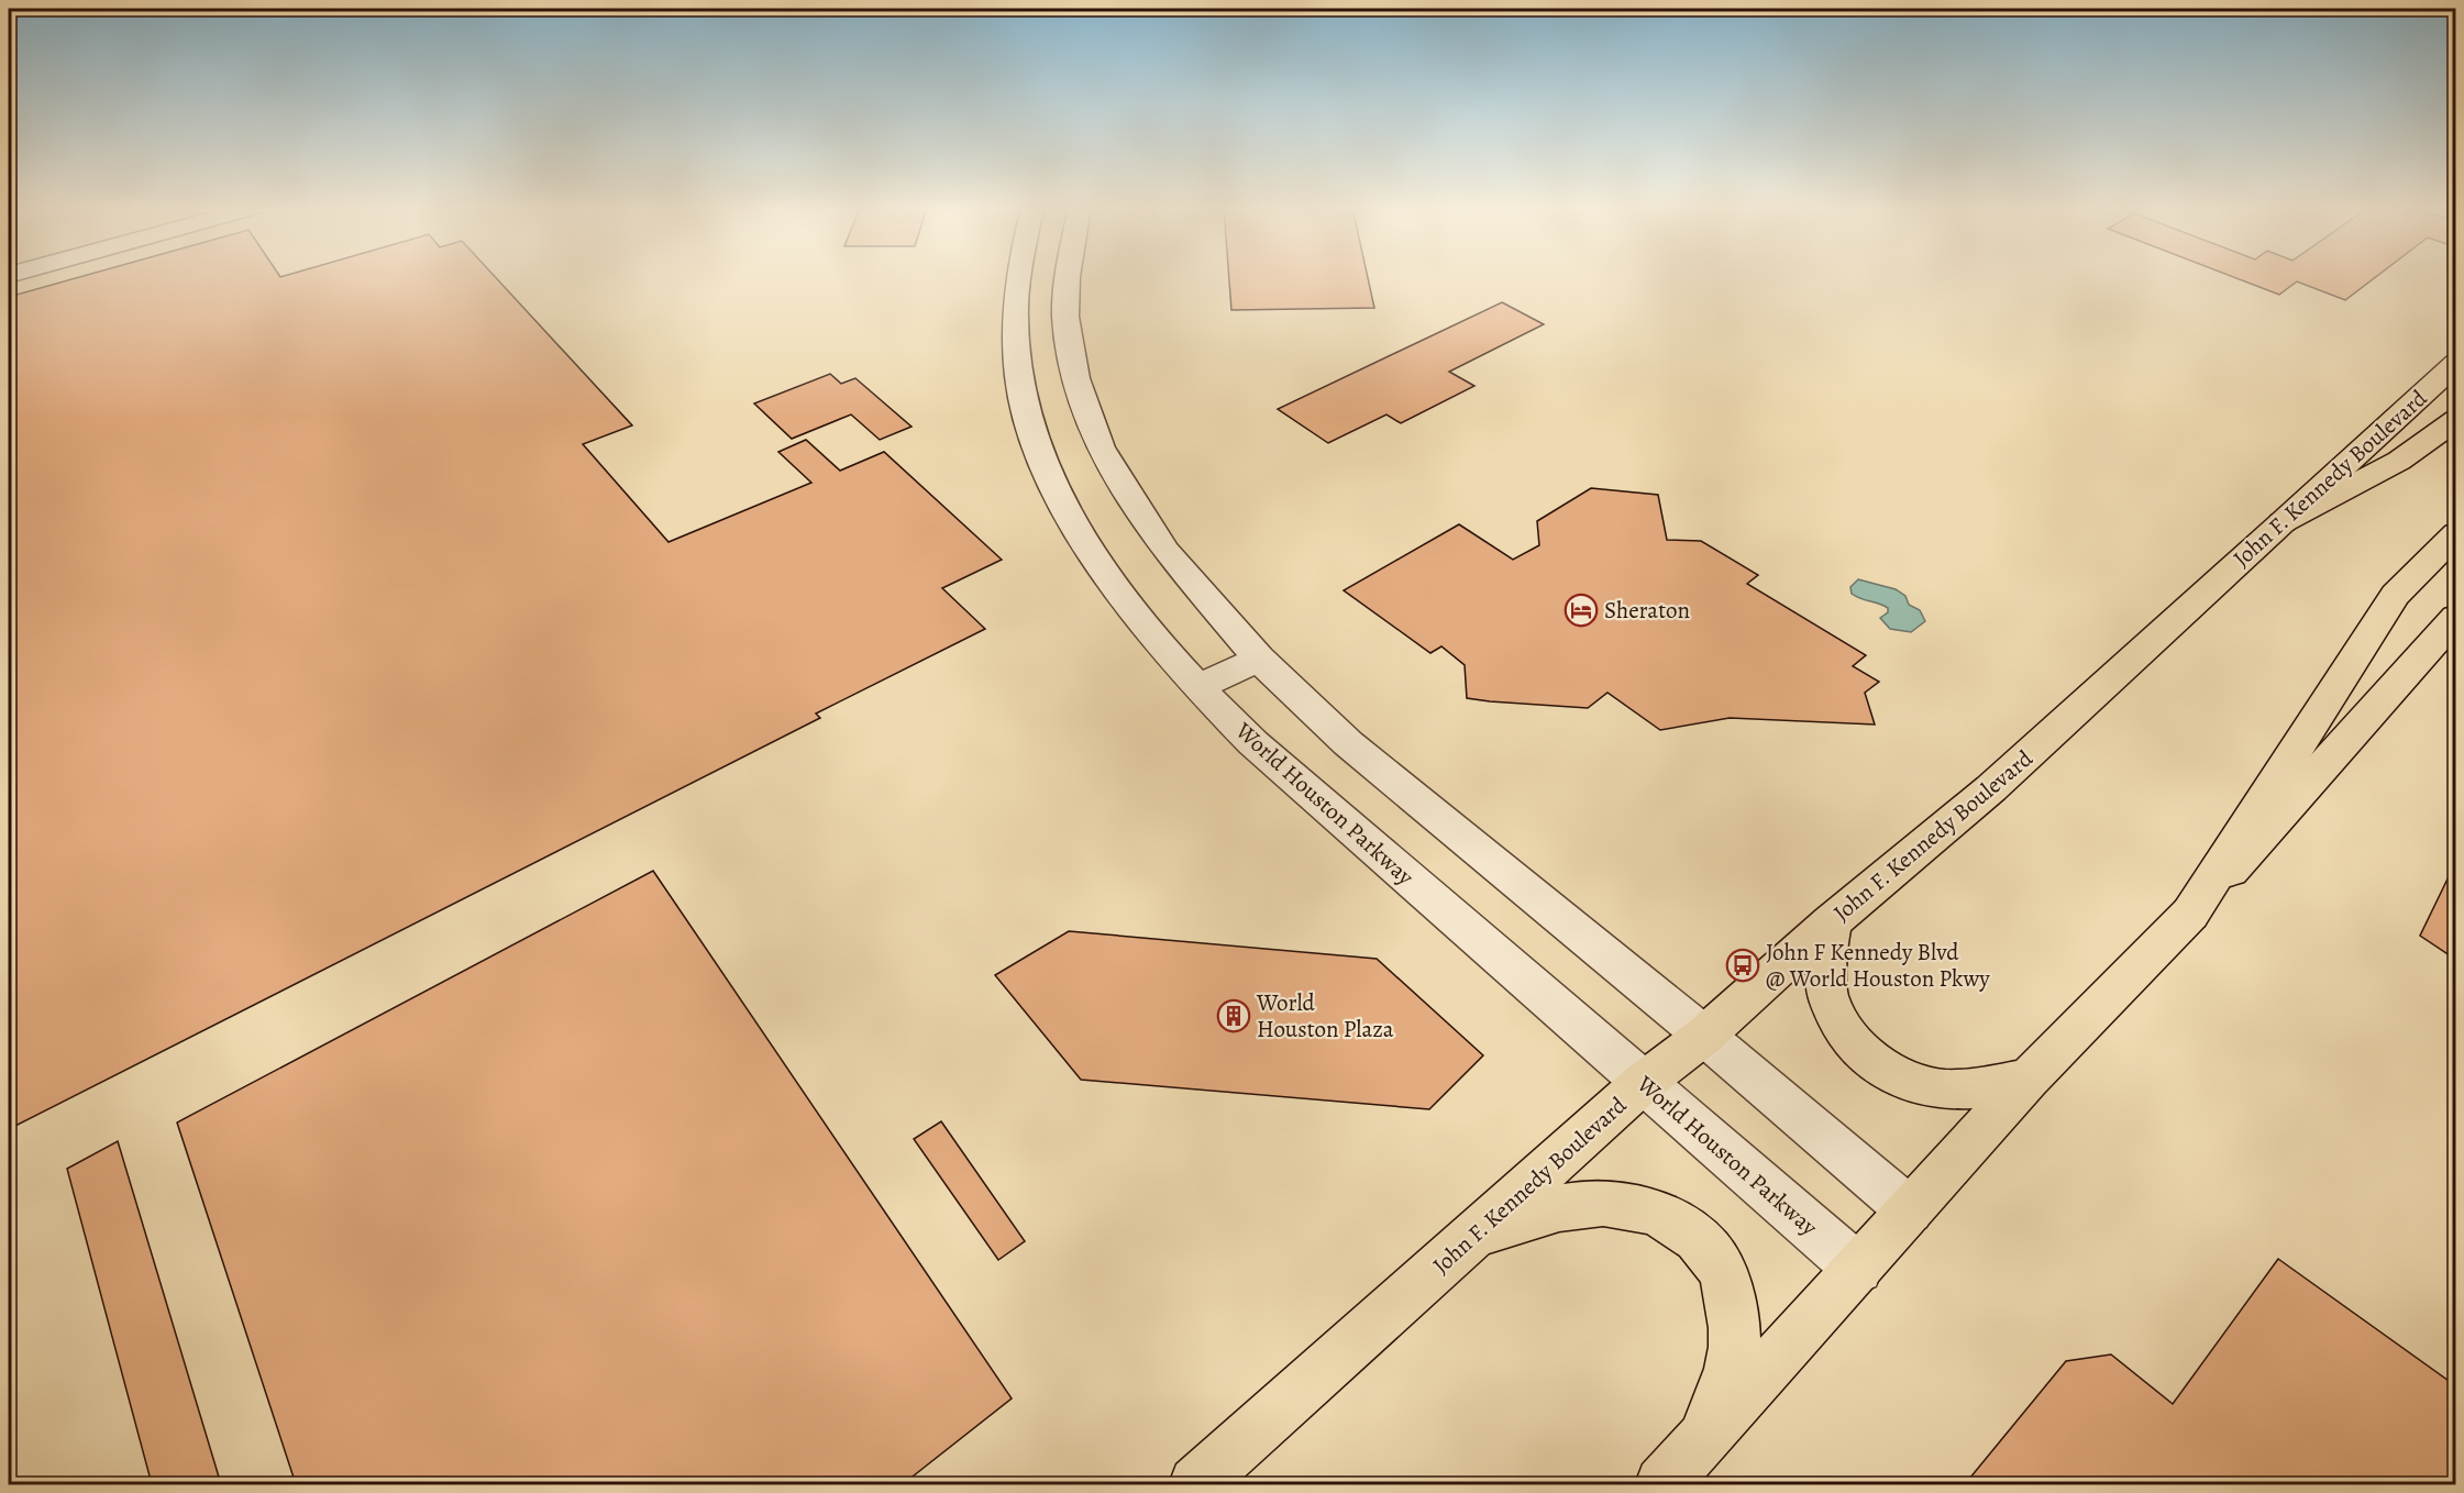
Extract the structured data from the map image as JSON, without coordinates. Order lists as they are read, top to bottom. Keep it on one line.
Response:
{"streets":{"main road":["John F. Kennedy Boulevard"],"street":["World Houston Parkway"]},"crossings":[["John F. Kennedy Boulevard","World Houston Parkway"]],"places":{"hotel":["Sheraton"],"bus stop":["John F Kennedy Blvd @ World Houston Pkwy"],"building":["World Houston Plaza"]}}
